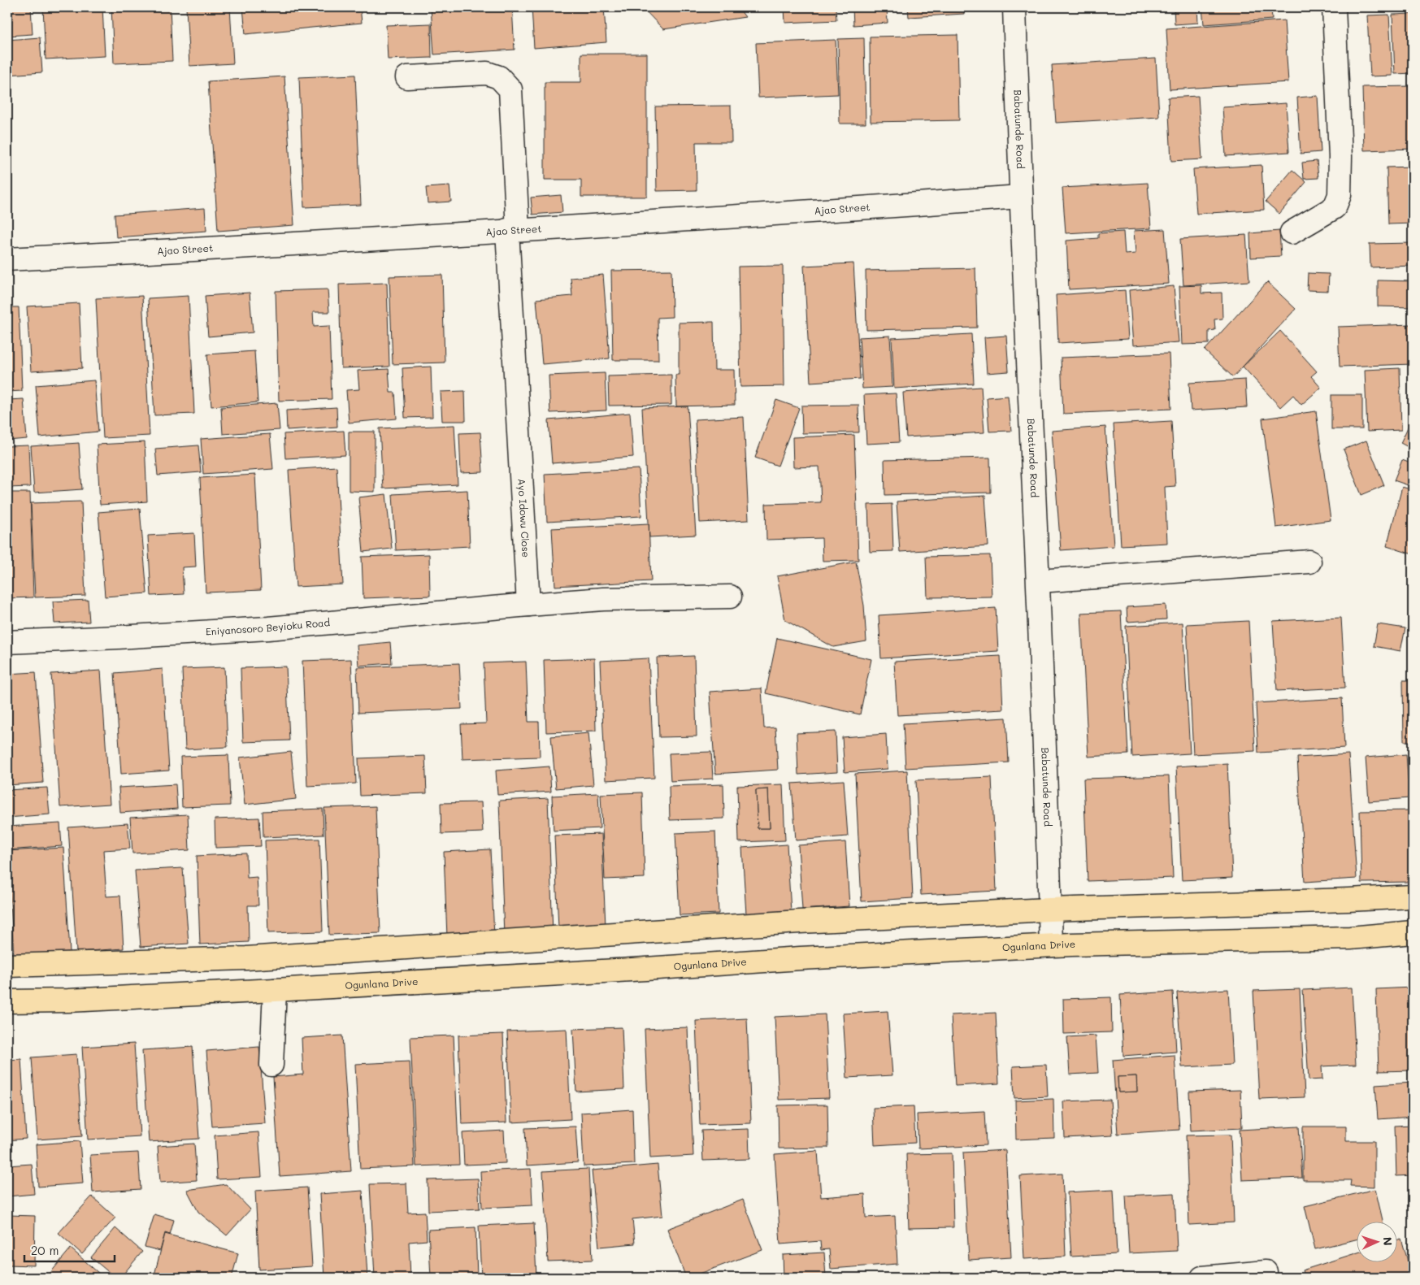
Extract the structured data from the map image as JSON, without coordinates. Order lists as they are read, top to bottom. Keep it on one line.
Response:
{"streets":{"main road":["Ogunlana Drive"],"street":["Babatunde Road","Ajao Street","Ayo Idowu Close","Eniyanosoro Beyioku Road"]},"crossings":[["Babatunde Road","Ajao Street"],["Babatunde Road","Ogunlana Drive"],["Ajao Street","Ayo Idowu Close"],["Ayo Idowu Close","Eniyanosoro Beyioku Road"]],"scale_bar":"20 m","north":"right"}
